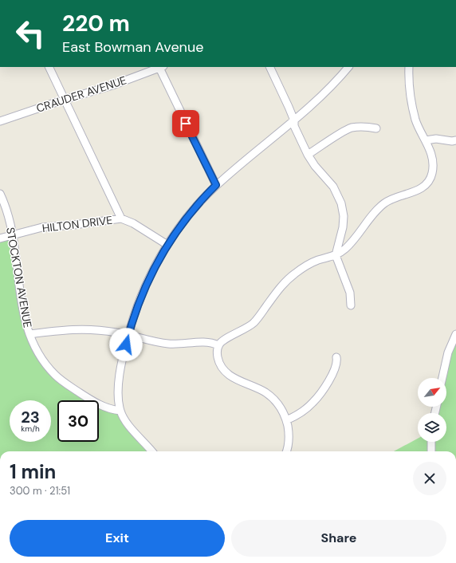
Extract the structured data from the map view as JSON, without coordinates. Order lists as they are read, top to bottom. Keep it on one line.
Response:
{"streets":{"street":["CRAUDER AVENUE","HILTON DRIVE","STOCKTON AVENUE"]},"crossings":[["HILTON DRIVE","STOCKTON AVENUE"]],"north":"top right","page":{"turn":["220 m","East Bowman Avenue"],"speed":"23 km/h","limit":"30","heading":["1 min","300 m · 21:51"],"buttons":["Exit","Share"]}}
